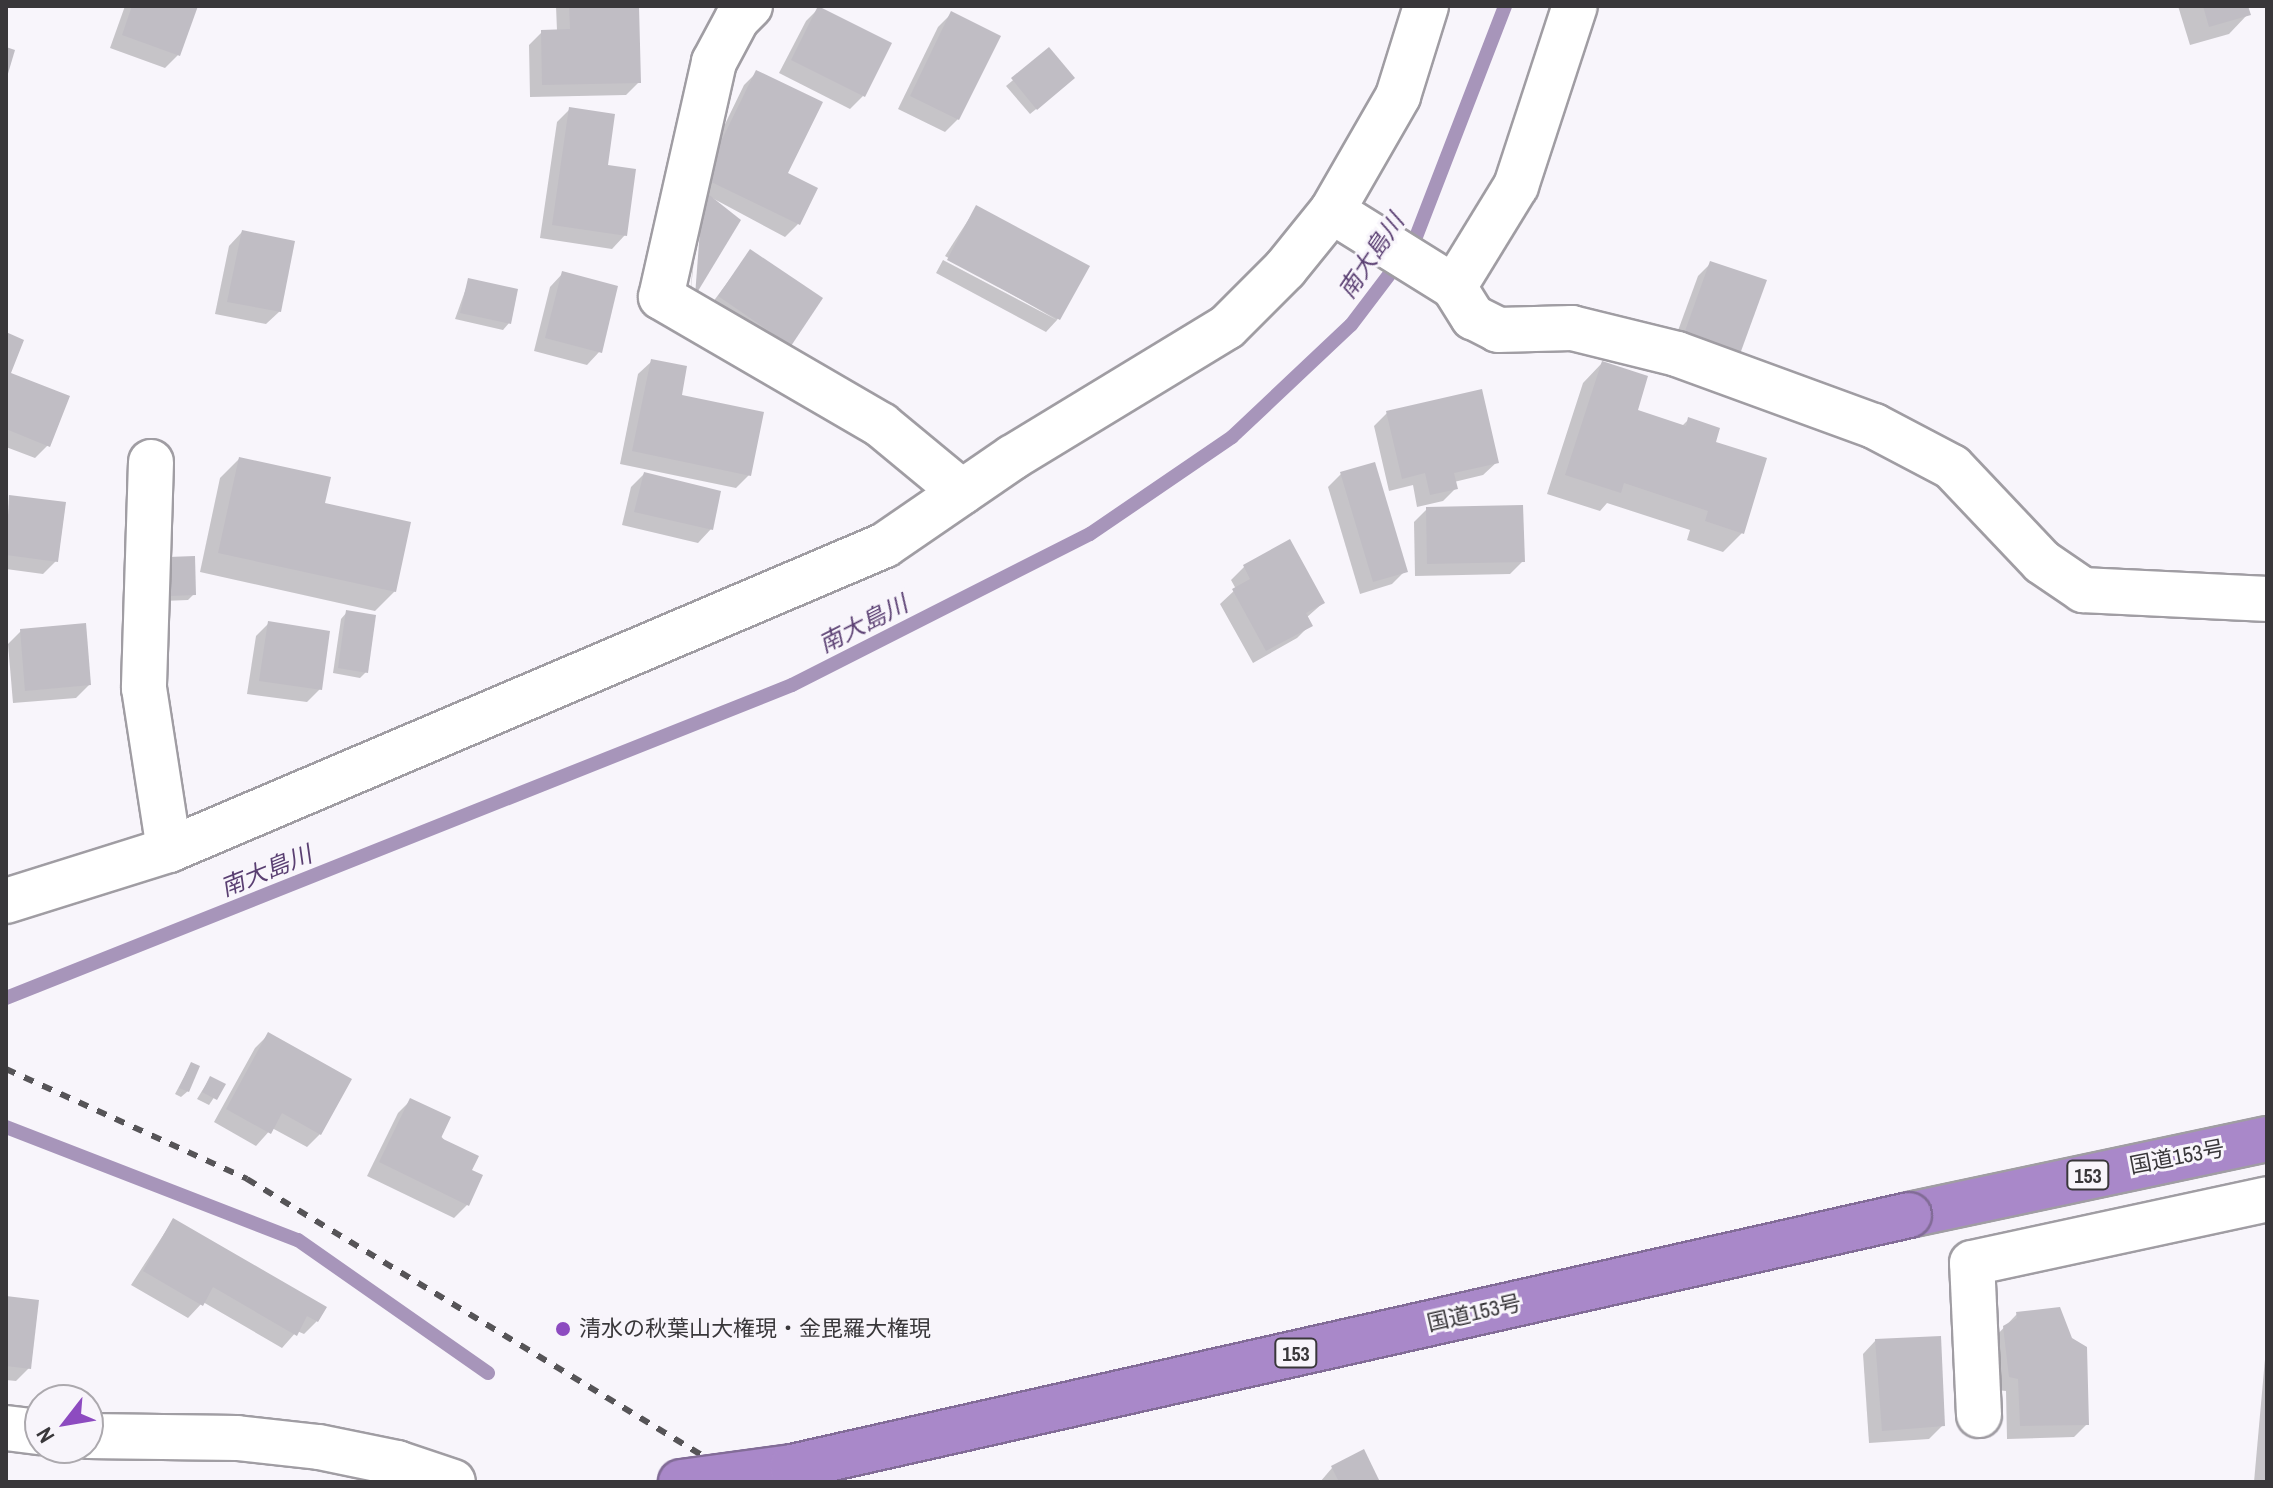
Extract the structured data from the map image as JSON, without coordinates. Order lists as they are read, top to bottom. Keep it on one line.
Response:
{"streets":{"highway":["国道153号","153"]},"water":["南大島川"],"places":["清水の秋葉山大権現・金毘羅大権現"],"north":"bottom left"}
